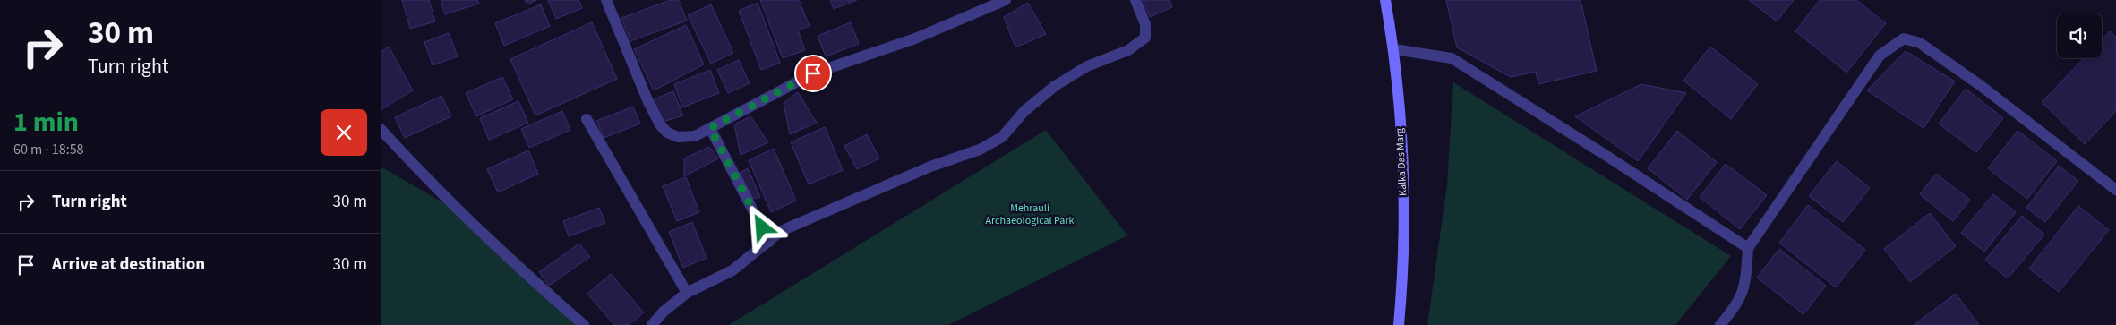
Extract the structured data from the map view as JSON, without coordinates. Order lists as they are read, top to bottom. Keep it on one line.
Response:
{"streets":{"street":["Kalka Das Marg"]},"parks":["Mehrauli Archaeological Park"],"page":{"turn":["30 m","Turn right"],"heading":["1 min","60 m · 18:58"],"list":[{"name":"Turn right","value":"30 m"},{"name":"Arrive at destination","value":"30 m"}]}}
